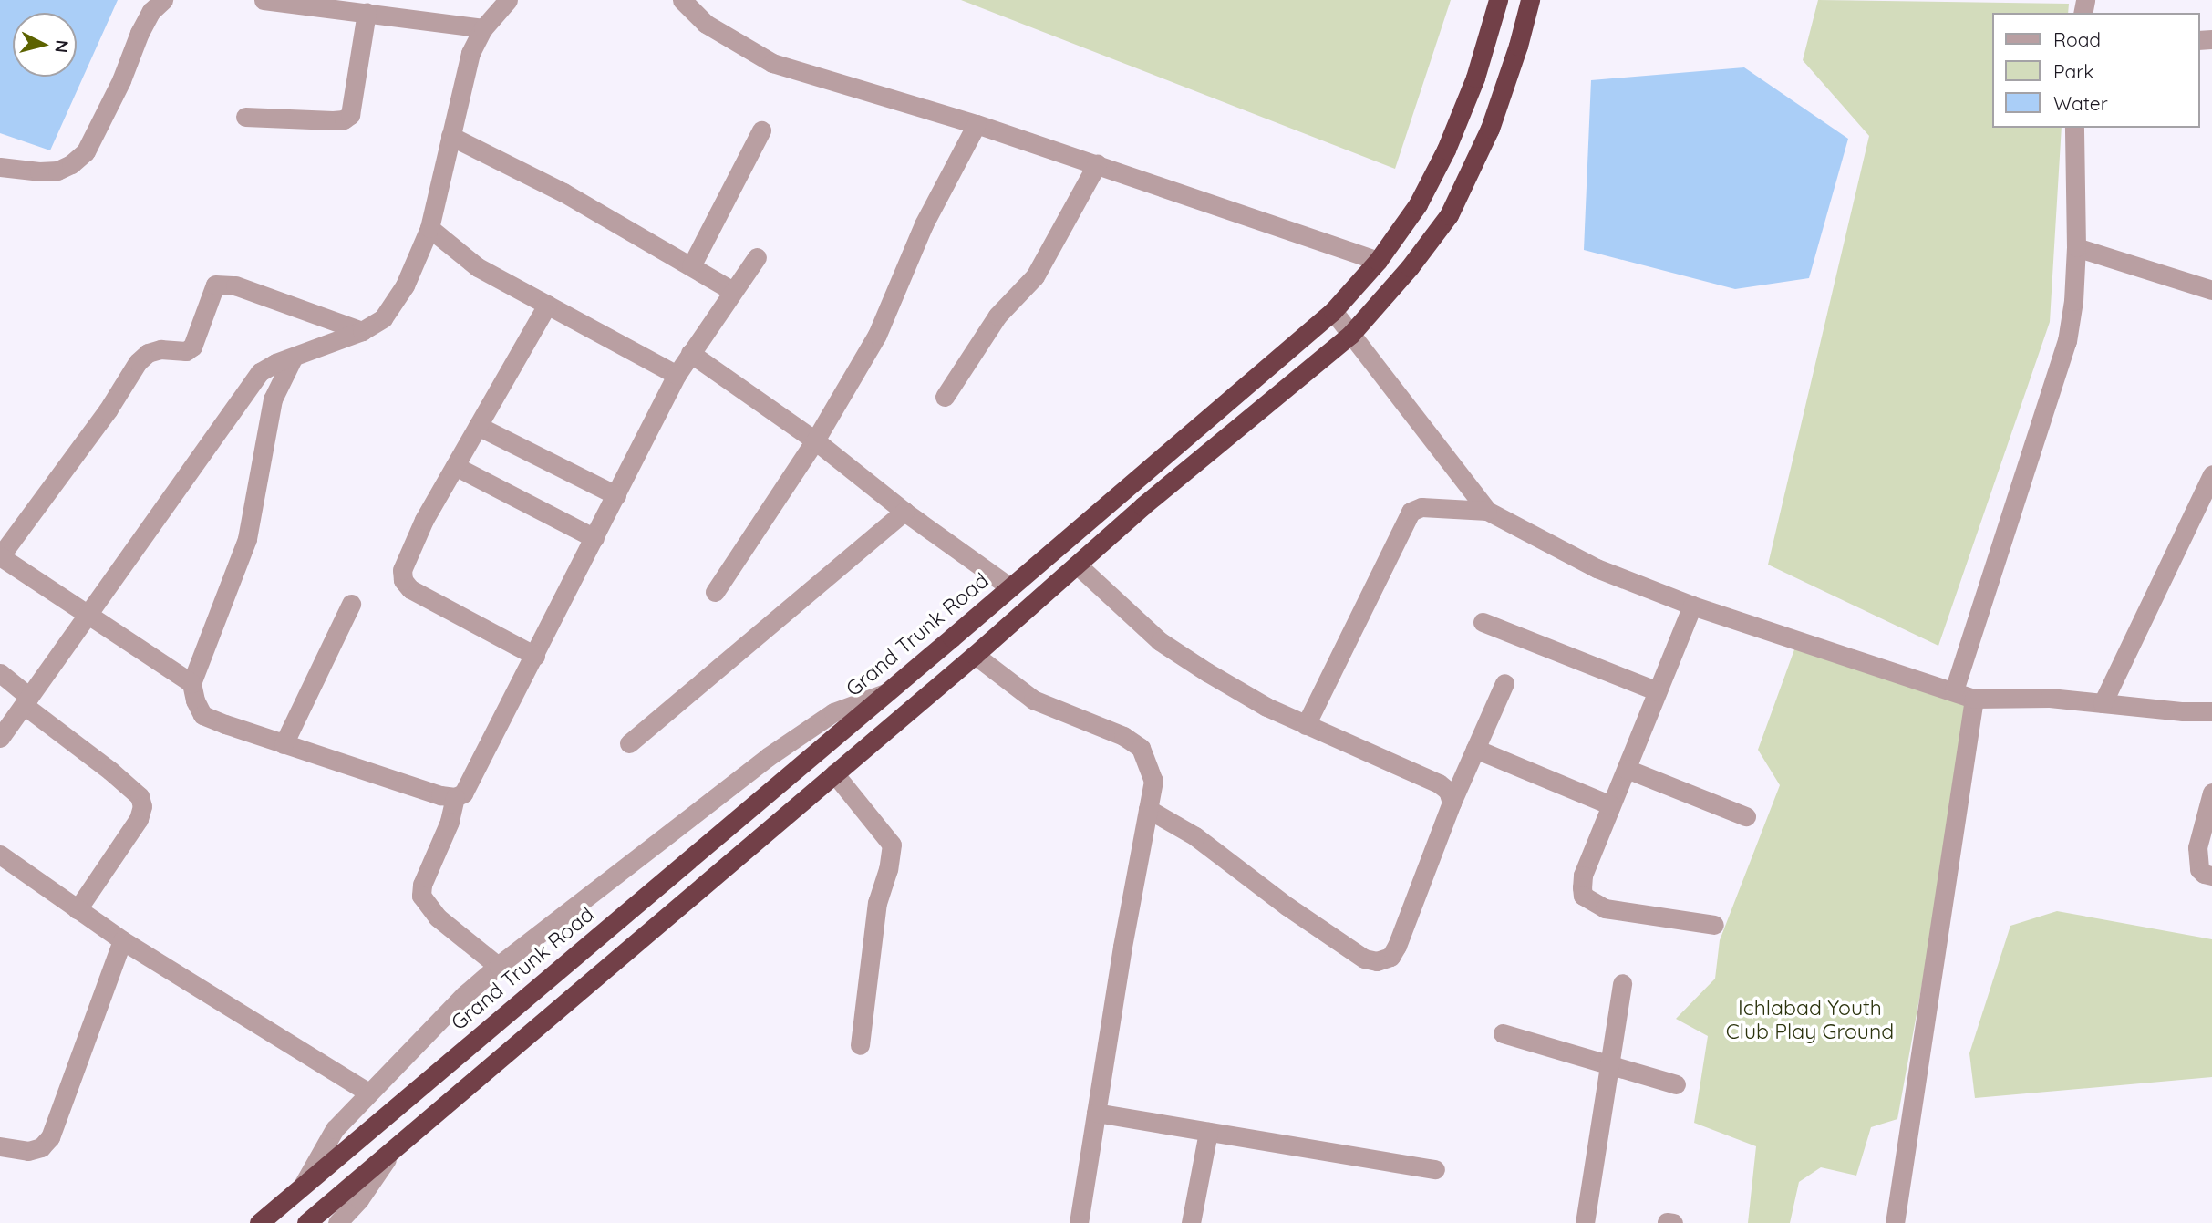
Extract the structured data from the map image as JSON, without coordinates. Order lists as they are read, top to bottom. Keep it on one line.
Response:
{"streets":{"highway":["Grand Trunk Road"]},"parks":["Ichlabad Youth Club Play Ground"],"legend":["Road","Park","Water"],"north":"right"}
